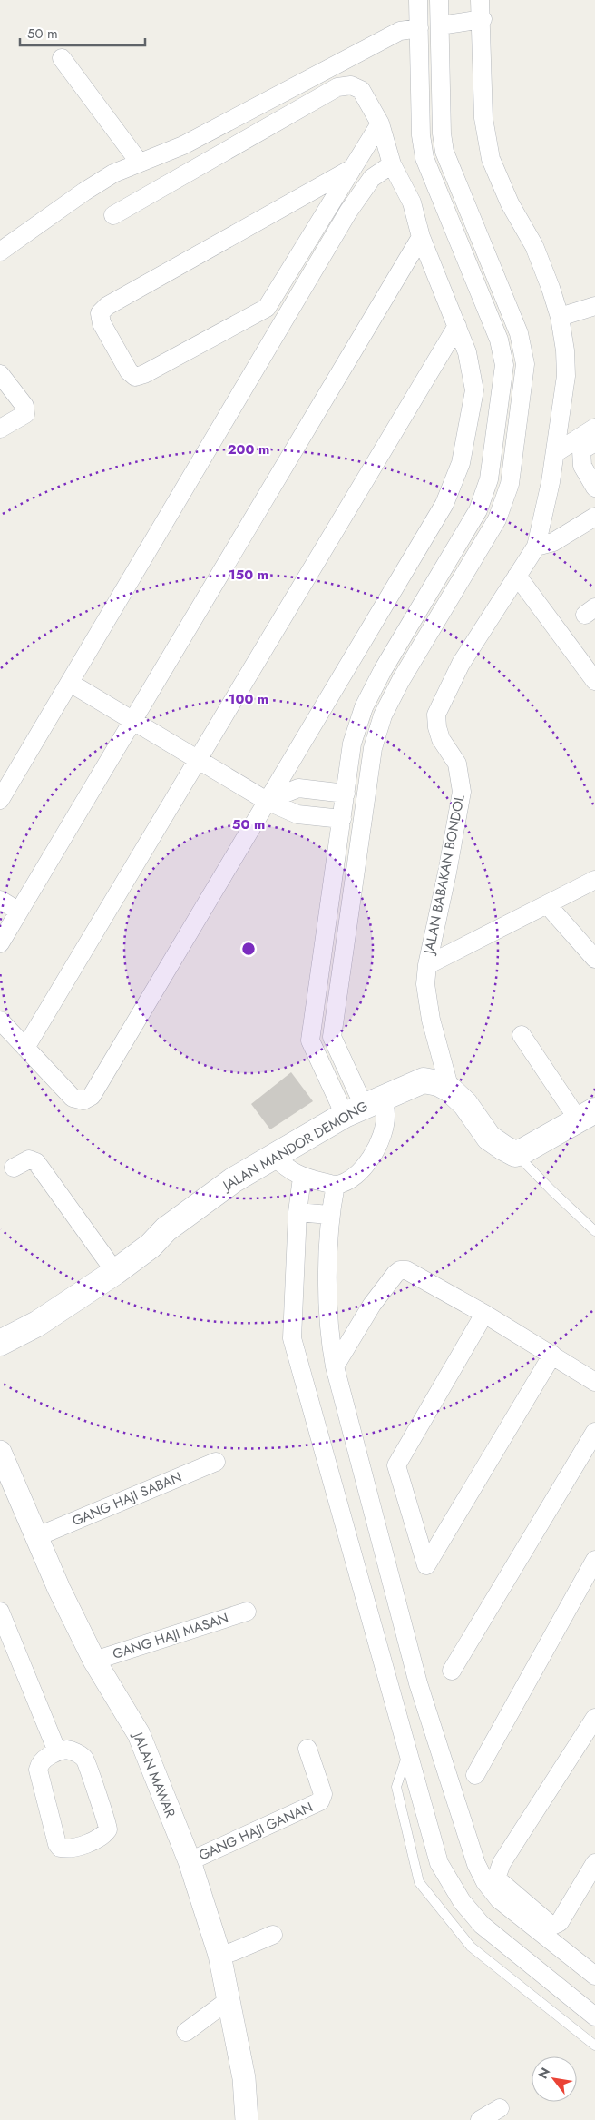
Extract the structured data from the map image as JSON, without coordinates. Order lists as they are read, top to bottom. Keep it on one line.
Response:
{"streets":{"main road":["JALAN MANDOR DEMONG"],"street":["JALAN BABAKAN BONDOL","GANG HAJI SABAN","GANG HAJI MASAN","JALAN MAWAR","GANG HAJI GANAN"]},"crossings":[["JALAN BABAKAN BONDOL","JALAN MANDOR DEMONG"],["GANG HAJI SABAN","JALAN MAWAR"],["GANG HAJI MASAN","JALAN MAWAR"],["JALAN MAWAR","GANG HAJI GANAN"]],"scale_bar":"50 m","north":"top left","rings":["200 m","150 m","100 m","50 m"]}
